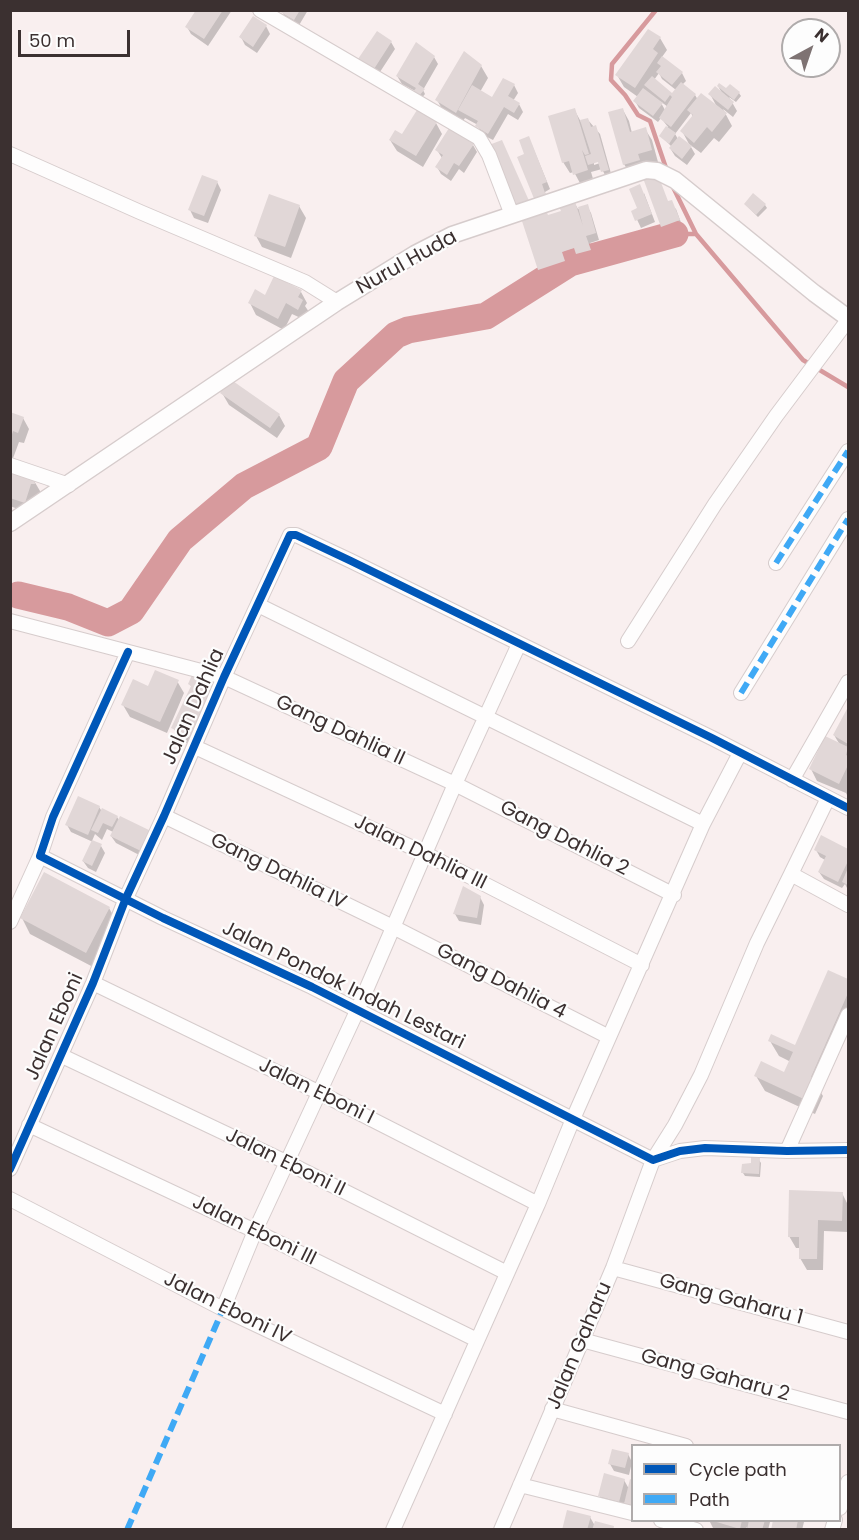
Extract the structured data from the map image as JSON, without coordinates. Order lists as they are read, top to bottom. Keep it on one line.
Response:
{"streets":{"street":["Nurul Huda","Jalan Dahlia","Gang Dahlia II","Gang Dahlia 2","Jalan Dahlia III","Gang Dahlia IV","Gang Dahlia 4","Jalan Pondok Indah Lestari","Jalan Eboni","Jalan Eboni I","Jalan Eboni II","Jalan Eboni III","Gang Gaharu 1","Jalan Eboni IV","Jalan Gaharu","Gang Gaharu 2"]},"crossings":[["Jalan Dahlia","Gang Dahlia II"],["Jalan Dahlia","Jalan Dahlia III"],["Jalan Dahlia","Gang Dahlia IV"],["Jalan Dahlia","Jalan Pondok Indah Lestari"],["Jalan Dahlia","Jalan Eboni"],["Gang Dahlia II","Gang Dahlia 2"],["Gang Dahlia IV","Gang Dahlia 4"],["Jalan Pondok Indah Lestari","Jalan Eboni"],["Jalan Pondok Indah Lestari","Jalan Gaharu"],["Jalan Eboni","Jalan Eboni I"],["Jalan Eboni","Jalan Eboni II"],["Jalan Eboni","Jalan Eboni III"],["Gang Gaharu 1","Jalan Gaharu"],["Jalan Gaharu","Gang Gaharu 2"]],"legend":["Cycle path","Path"],"scale_bar":"50 m","north":"top right"}
